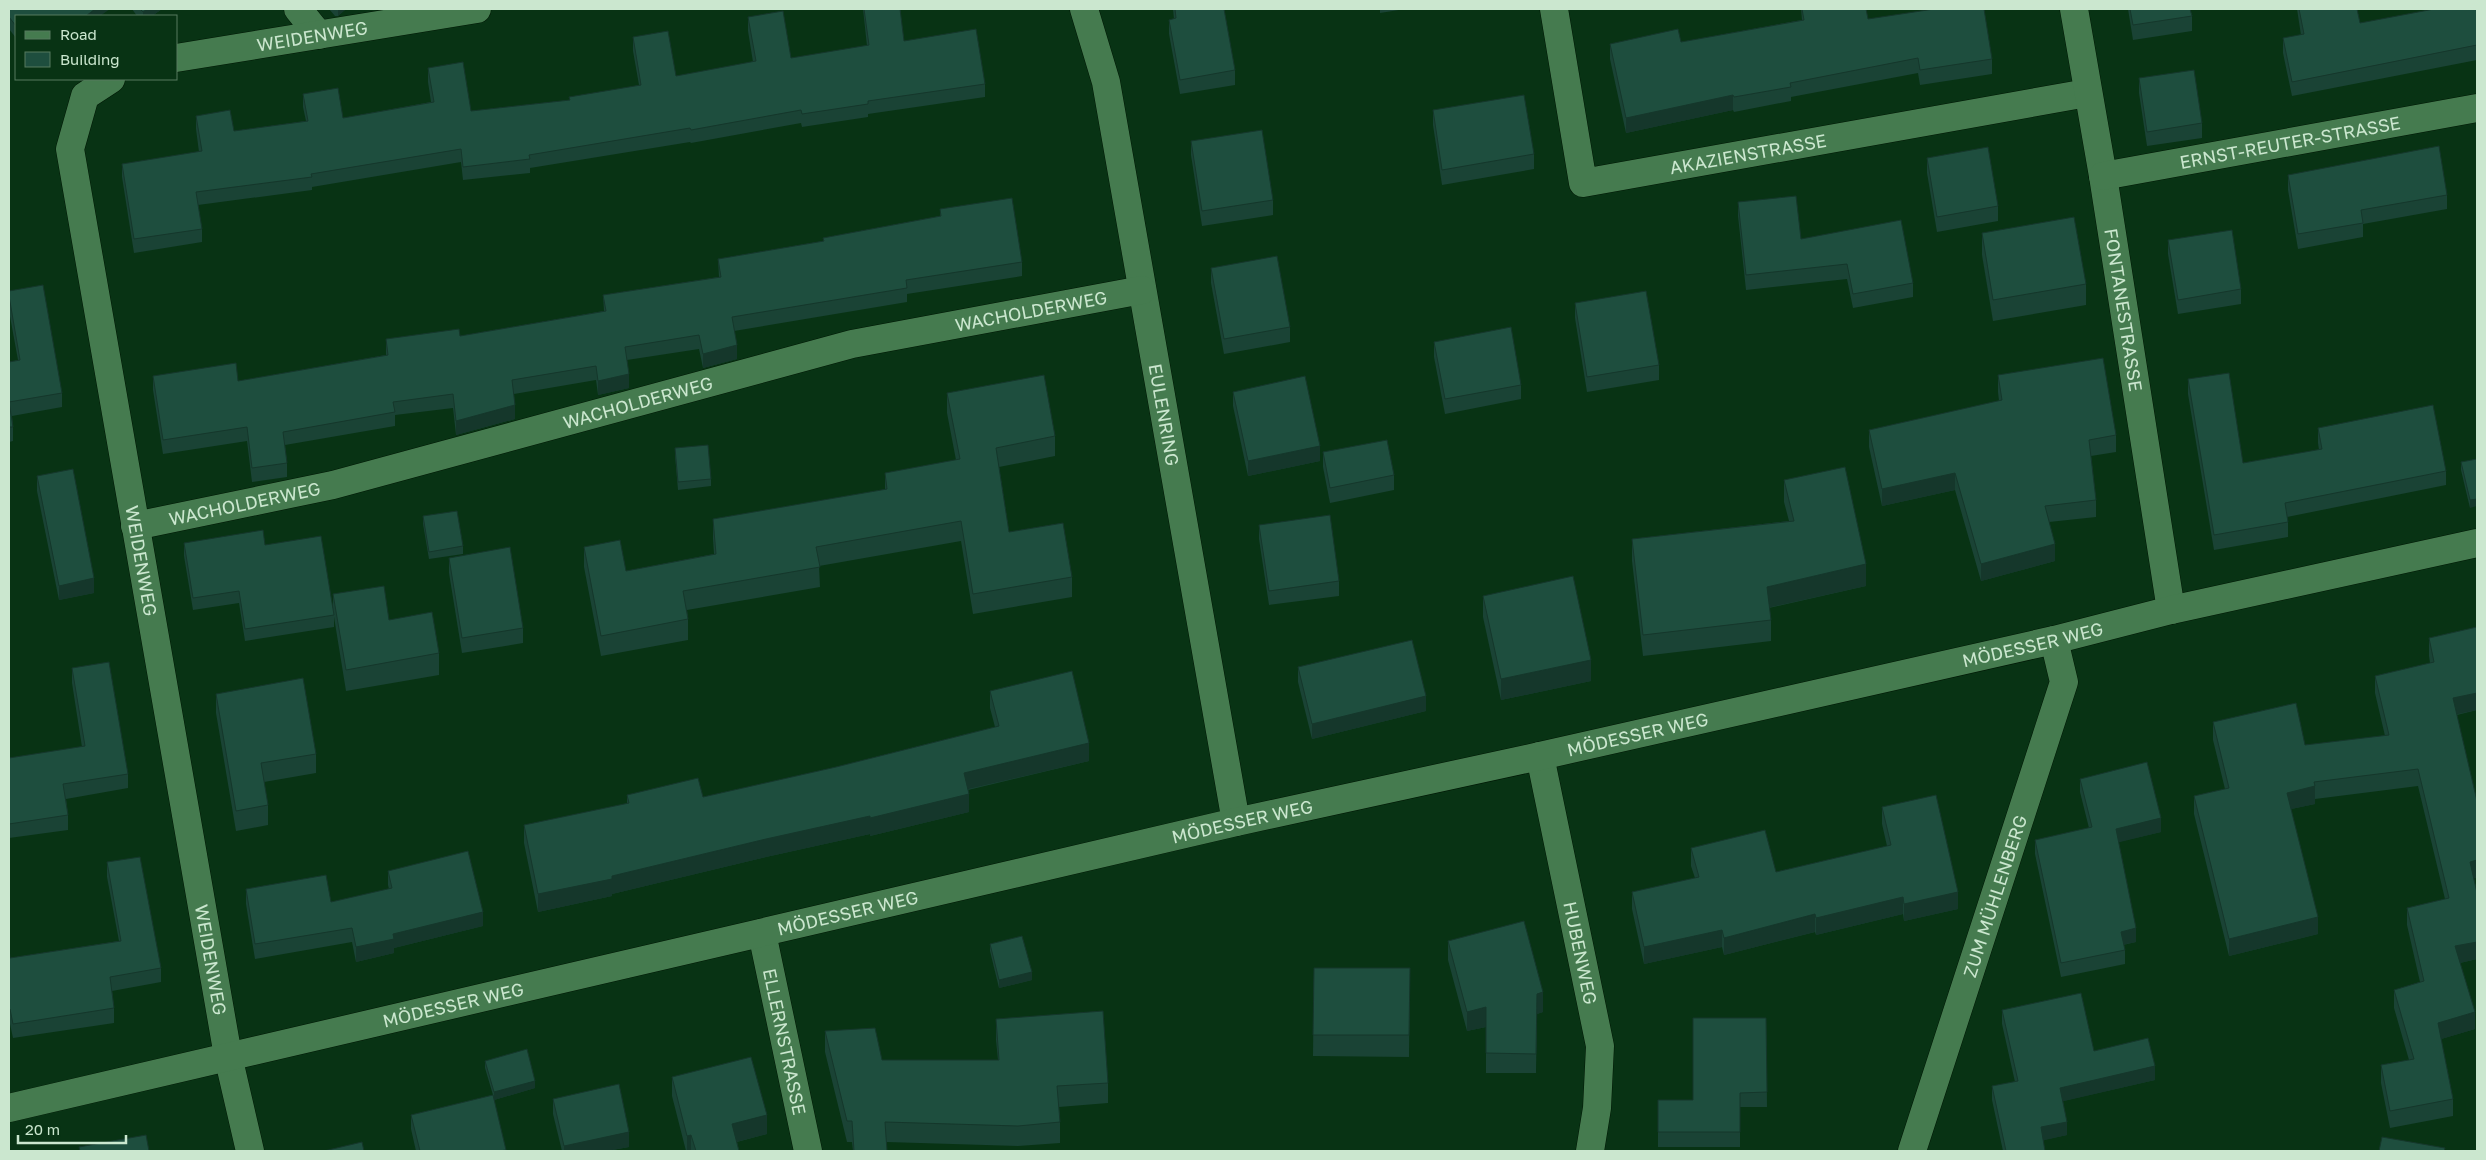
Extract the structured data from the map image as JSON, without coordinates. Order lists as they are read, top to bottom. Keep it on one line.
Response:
{"streets":{"street":["WEIDENWEG","ERNST-REUTER-STRASSE","AKAZIENSTRASSE","FONTANESTRASSE","WACHOLDERWEG","EULENRING","MÖDESSER WEG","ZUM MÜHLENBERG","HUBENWEG","ELLERNSTRASSE"]},"crossings":[["WEIDENWEG","WACHOLDERWEG"],["WEIDENWEG","MÖDESSER WEG"],["ERNST-REUTER-STRASSE","FONTANESTRASSE"],["AKAZIENSTRASSE","FONTANESTRASSE"],["FONTANESTRASSE","MÖDESSER WEG"],["WACHOLDERWEG","EULENRING"],["EULENRING","MÖDESSER WEG"],["MÖDESSER WEG","ZUM MÜHLENBERG"],["MÖDESSER WEG","HUBENWEG"],["MÖDESSER WEG","ELLERNSTRASSE"]],"legend":["Road","Building"],"scale_bar":"20 m"}
